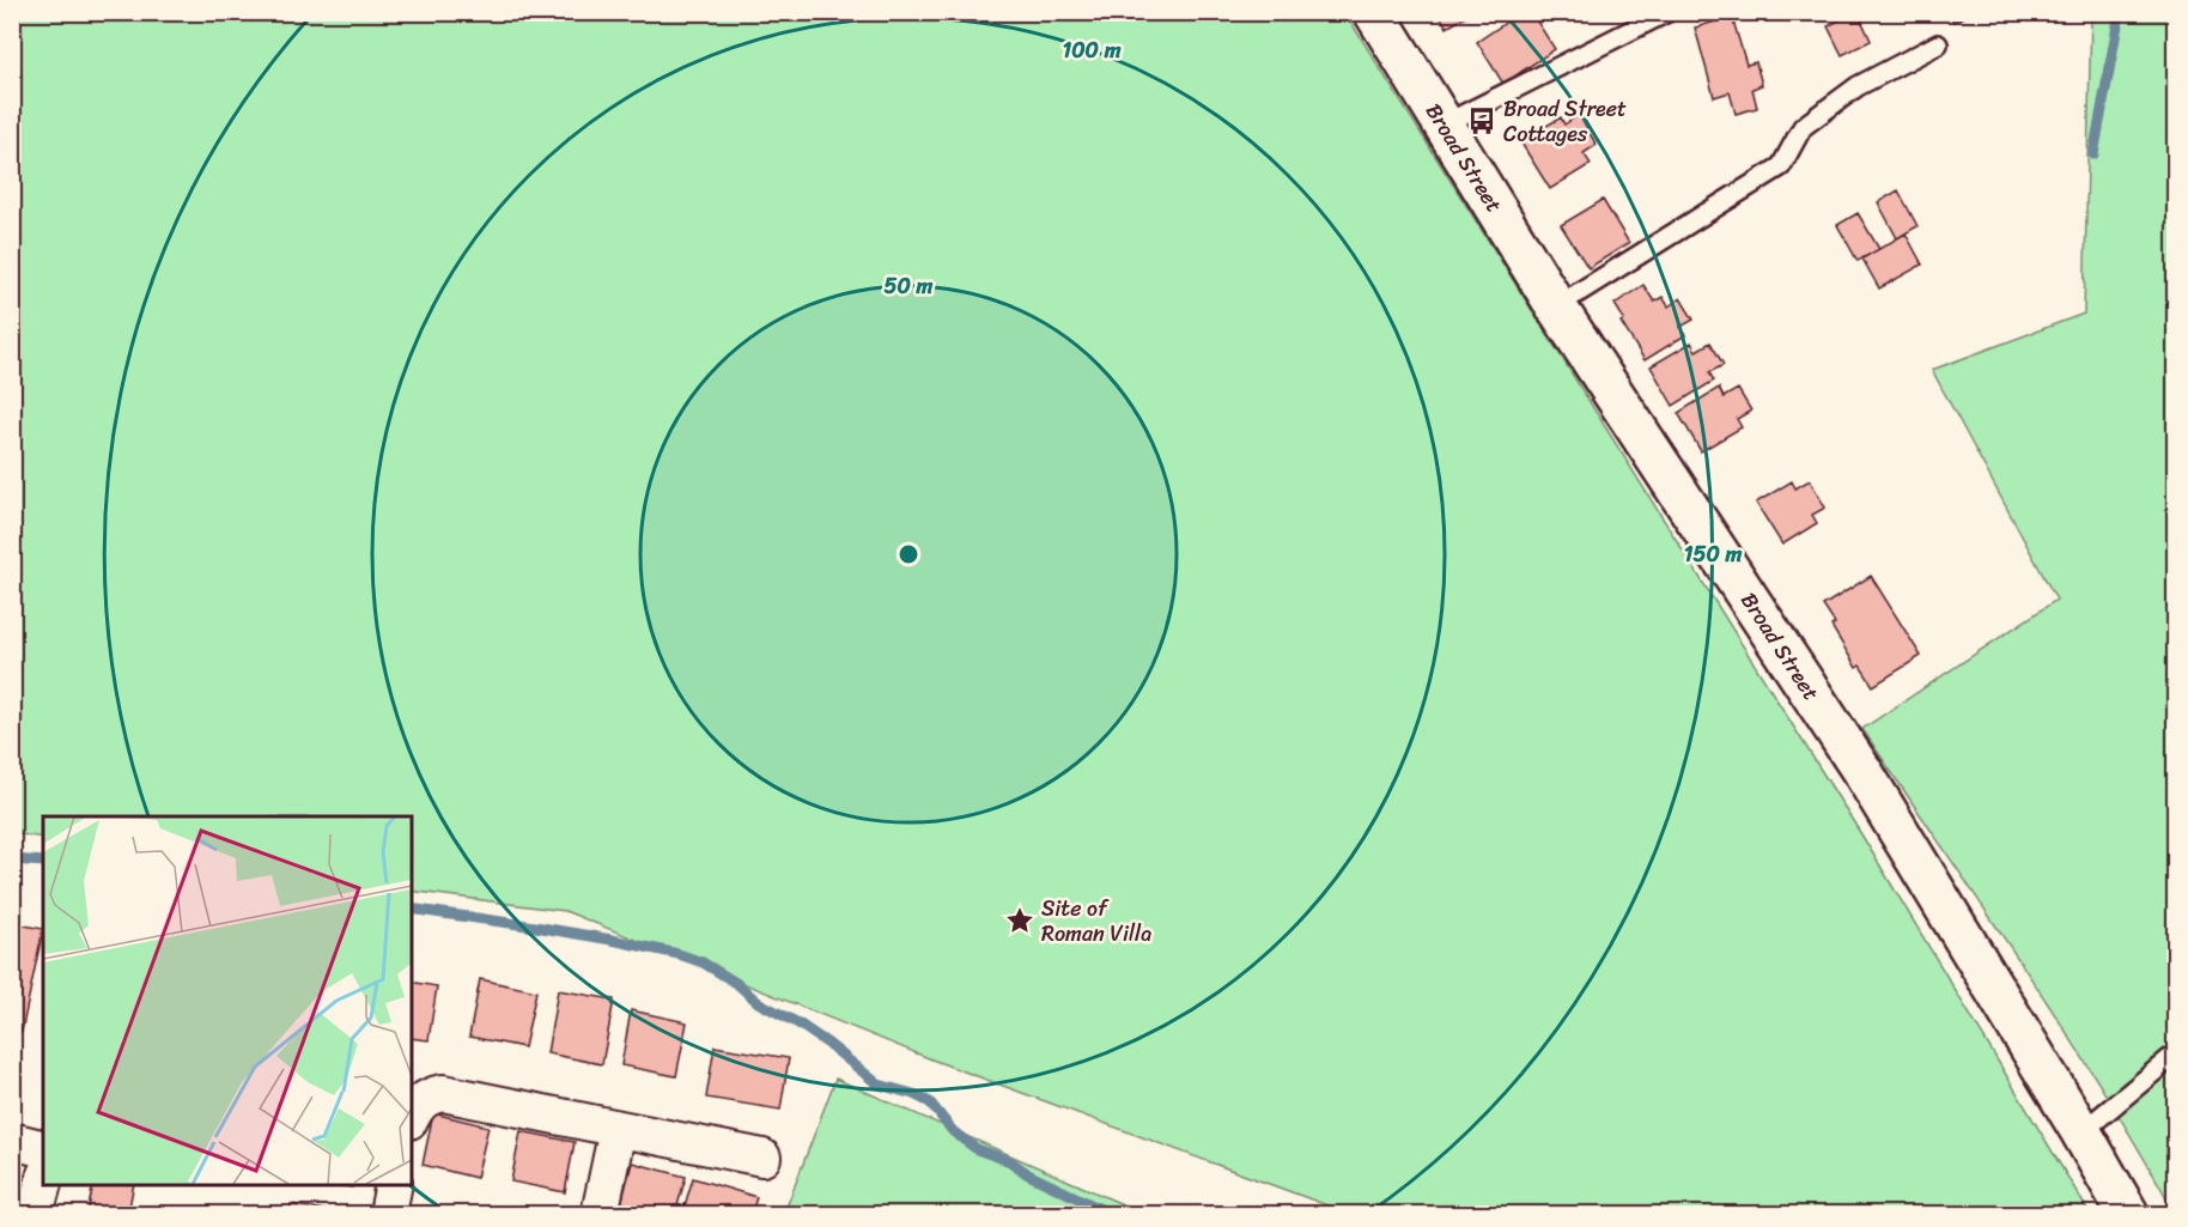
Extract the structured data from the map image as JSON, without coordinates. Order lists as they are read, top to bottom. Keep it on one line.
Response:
{"streets":{"street":["Broad Street"]},"places":{"bus stop":["Broad Street Cottages"],"place":["Site of Roman Villa"]},"rings":["100 m","50 m","150 m"]}
